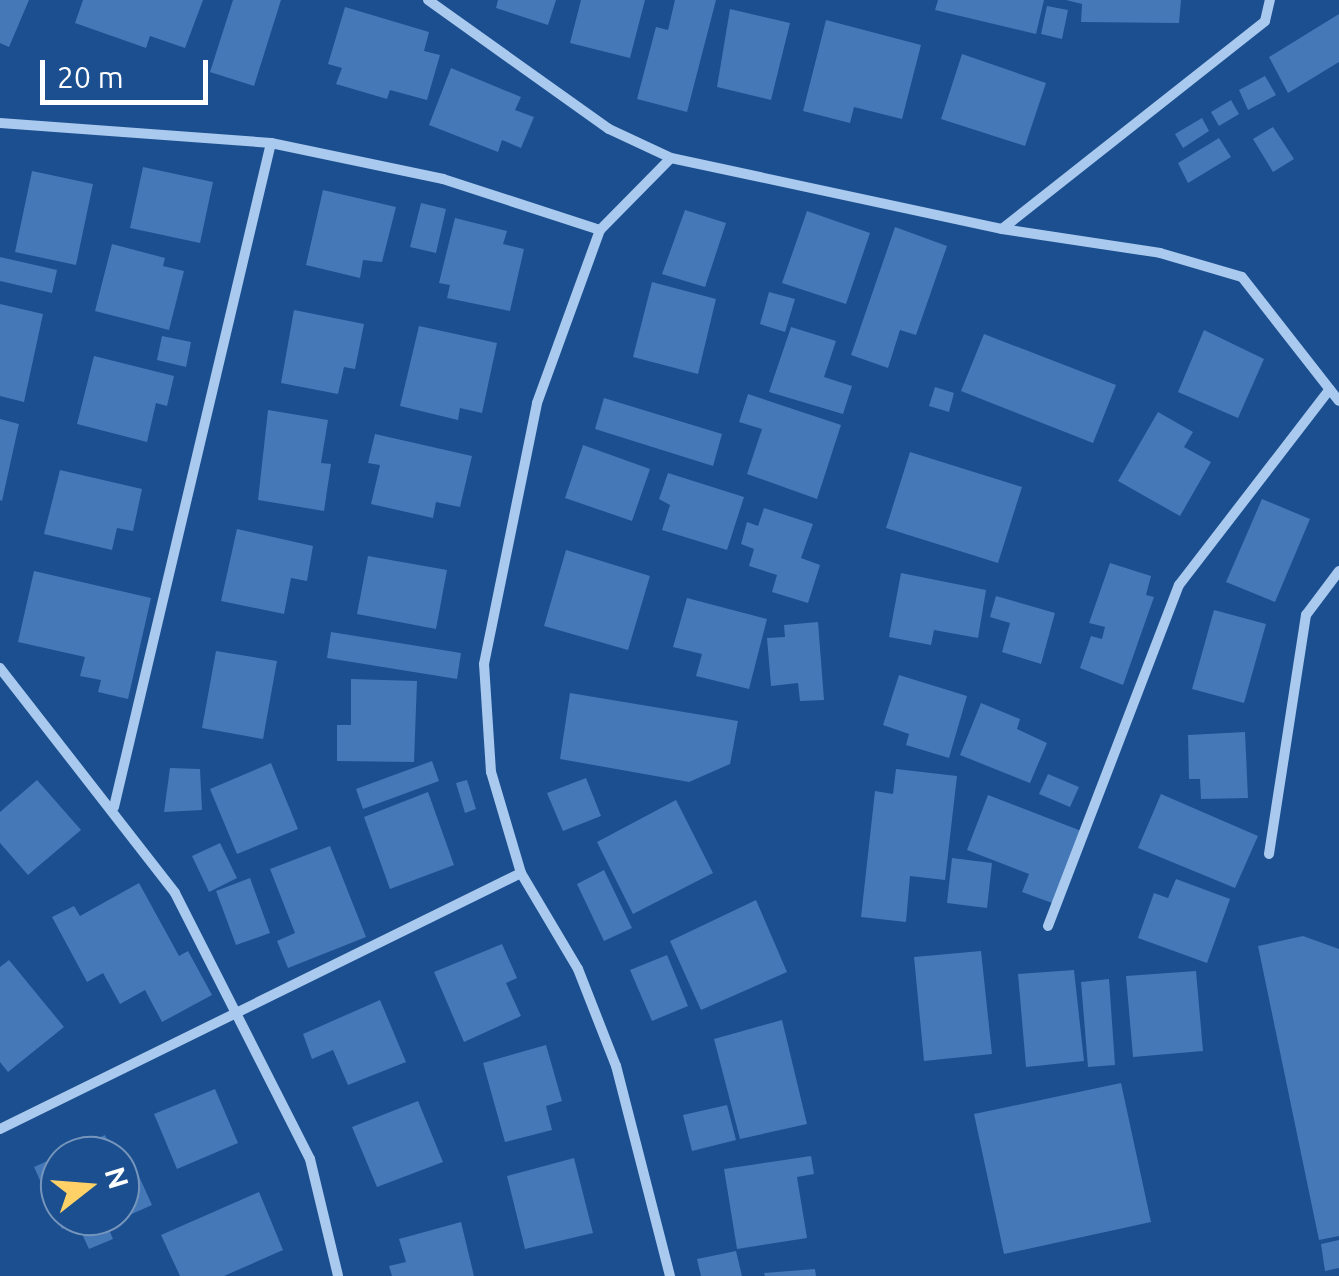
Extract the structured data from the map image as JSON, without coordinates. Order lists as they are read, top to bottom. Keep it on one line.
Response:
{"scale_bar":"20 m","north":"right"}
